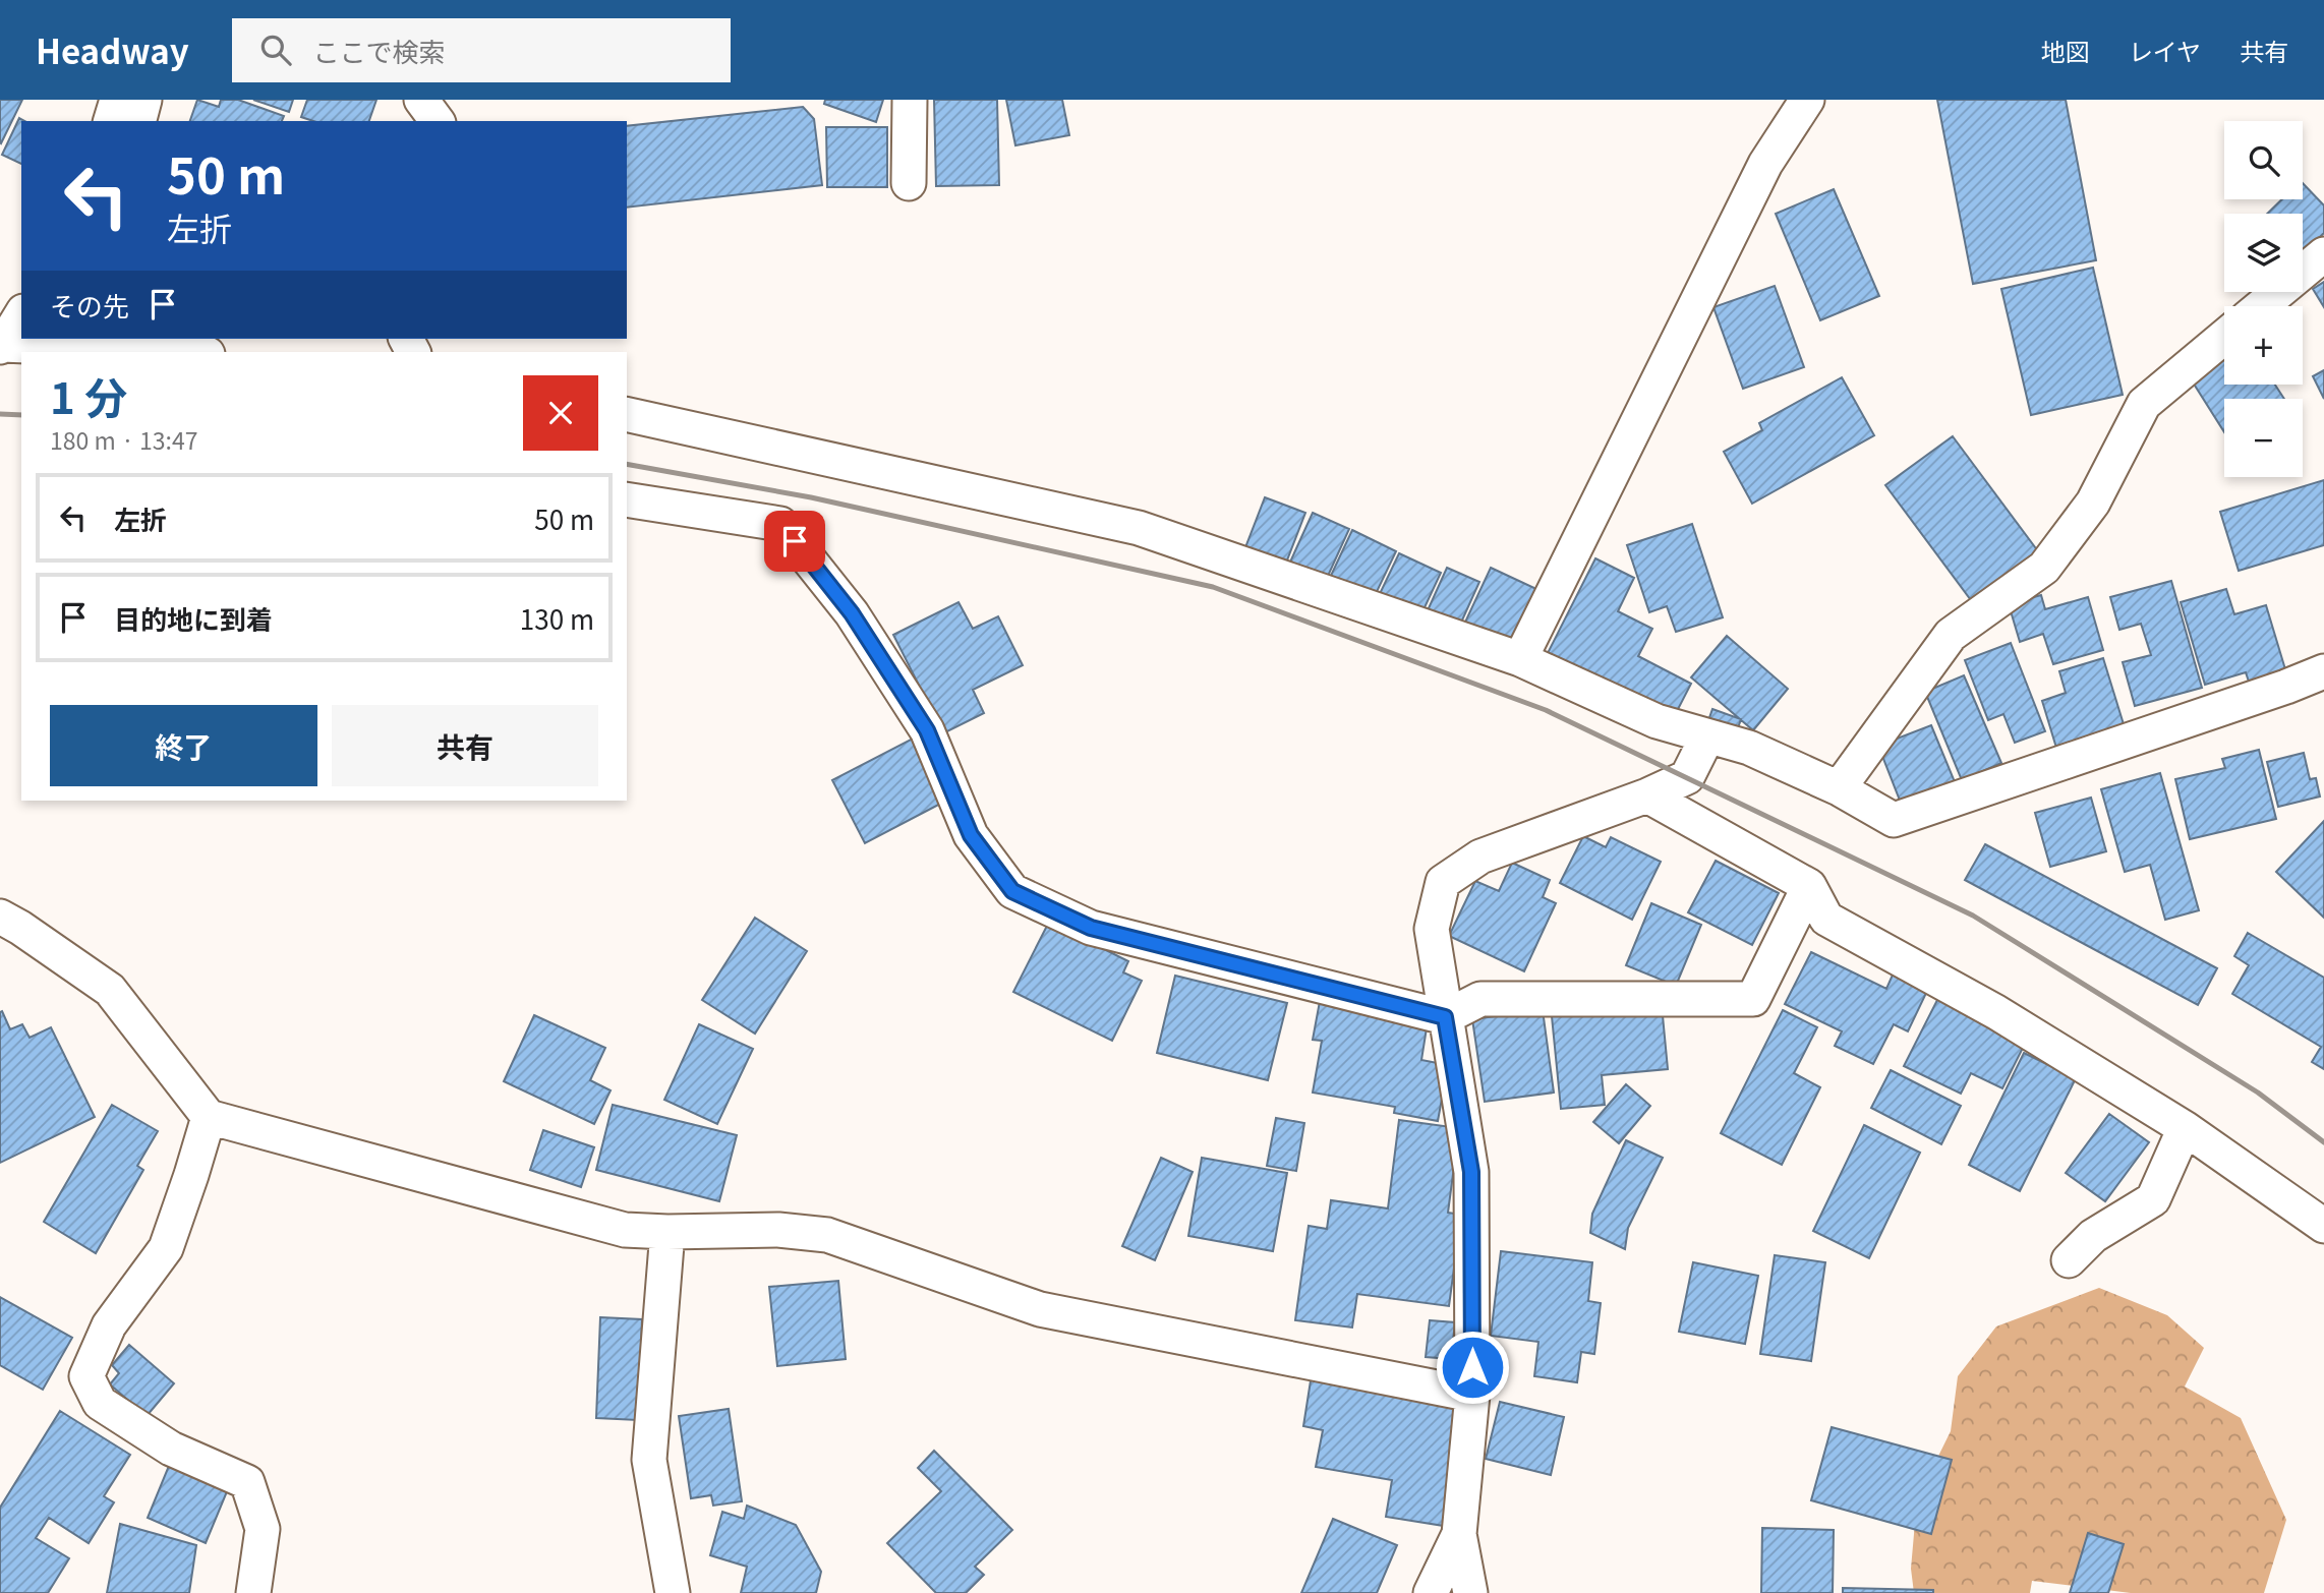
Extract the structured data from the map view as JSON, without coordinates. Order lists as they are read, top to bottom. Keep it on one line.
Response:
{"page":{"header":"Headway","search":"ここで検索","nav":["地図","レイヤ","共有"],"map_buttons":["+","−"],"turn":["50 m","左折"],"then":"その先","heading":["1 分","180 m · 13:47"],"list":[{"name":"左折","value":"50 m"},{"name":"目的地に到着","value":"130 m"}],"buttons":["終了","共有"]}}
